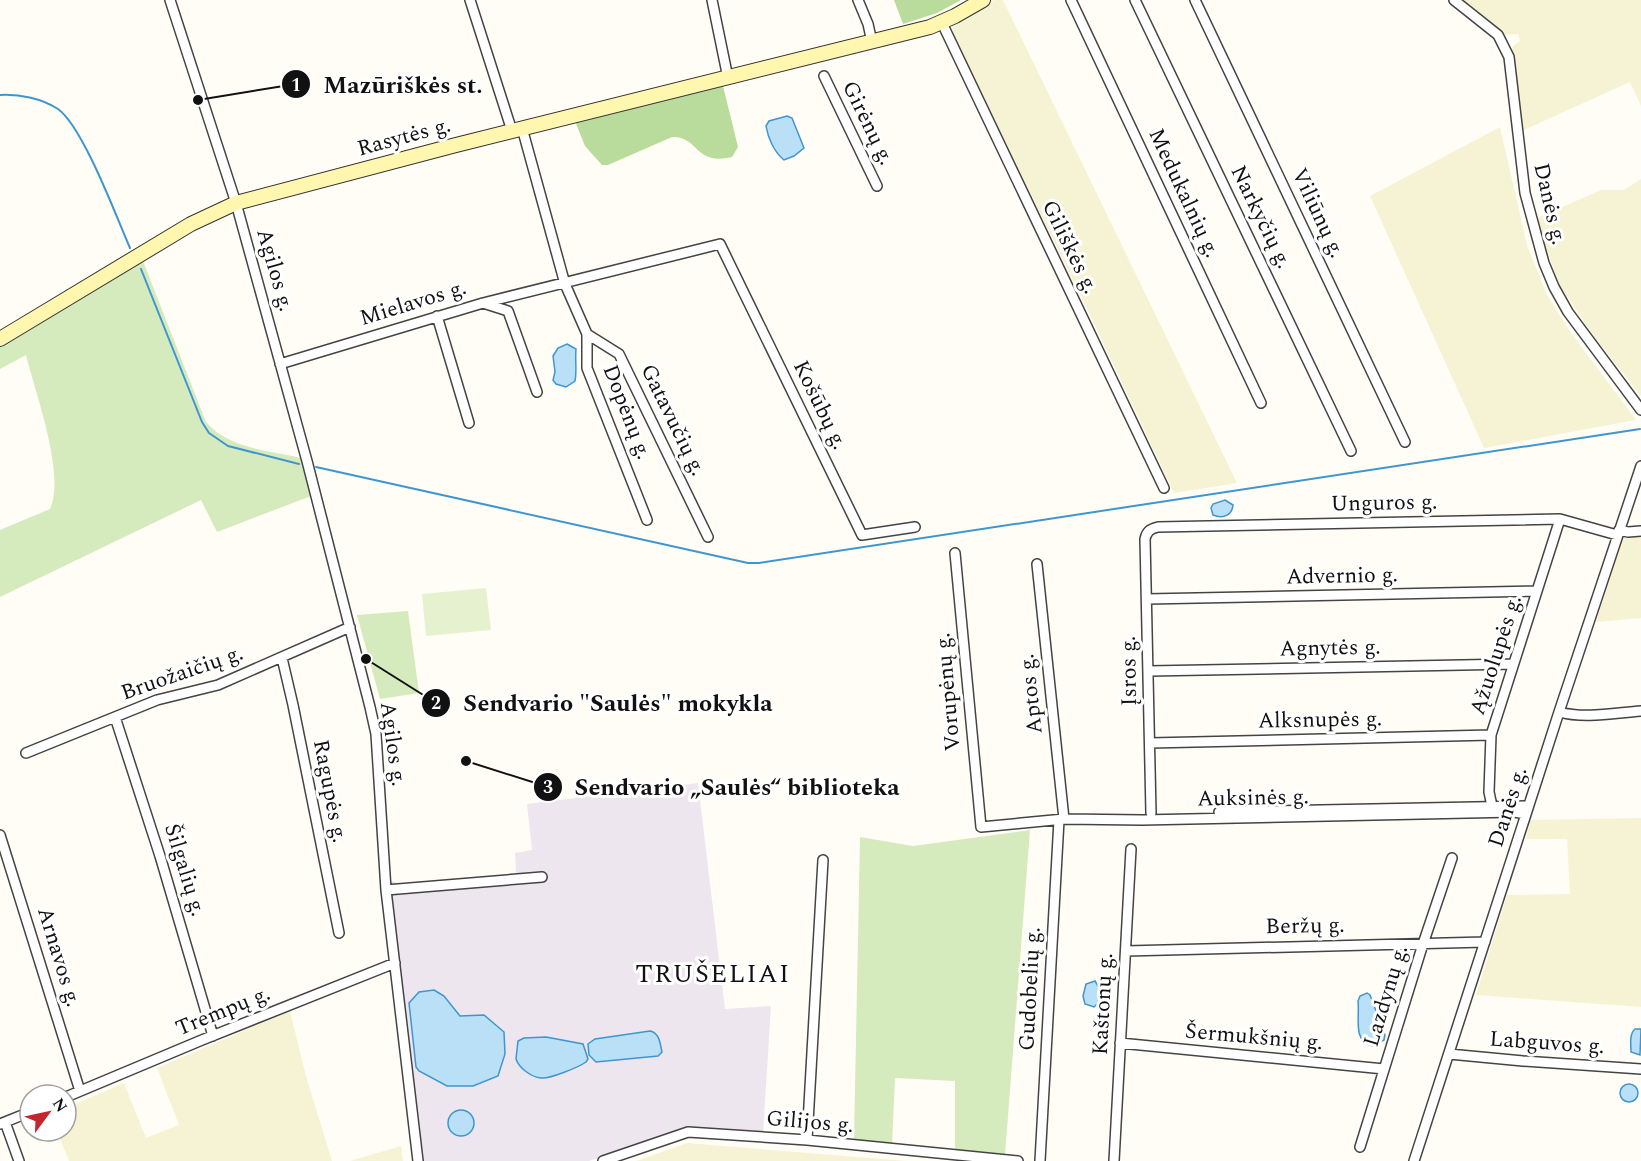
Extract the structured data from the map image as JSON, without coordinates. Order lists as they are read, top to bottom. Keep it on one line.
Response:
{"streets":{"main road":["Rasytės g."],"street":["Girėnų g.","Medukalnių g.","Danės g.","Viliūnų g.","Narkyčių g.","Giliškės g.","Agilos g.","Mielavos g.","Košūbų g.","Dopėnų g.","Gatavučių g.","Unguros g.","Advernio g.","Agnytės g.","Ąžuolupės g.","Įsros g.","Bruožaičių g.","Vorupėnų g.","Aptos g.","Alksnupės g.","Ragupės g.","Auksinės g.","Šilgalių g.","Beržų g.","Arnavos g.","Gudobelių g.","Lazdynų g.","Kaštonų g.","Trempų g.","Šermukšnių g.","Labguvos g.","Gilijos g."]},"crossings":[["Rasytės g.","Giliškės g."],["Rasytės g.","Agilos g."],["Rasytės g.","Dopėnų g."],["Danės g.","Unguros g."],["Danės g.","Auksinės g."],["Danės g.","Beržų g."],["Danės g.","Labguvos g."],["Agilos g.","Mielavos g."],["Agilos g.","Bruožaičių g."],["Agilos g.","Trempų g."],["Košūbų g.","Dopėnų g."],["Dopėnų g.","Gatavučių g."],["Unguros g.","Ąžuolupės g."],["Unguros g.","Įsros g."],["Advernio g.","Ąžuolupės g."],["Advernio g.","Įsros g."],["Agnytės g.","Ąžuolupės g."],["Agnytės g.","Įsros g."],["Ąžuolupės g.","Alksnupės g."],["Įsros g.","Alksnupės g."],["Bruožaičių g.","Ragupės g."],["Bruožaičių g.","Šilgalių g."],["Vorupėnų g.","Auksinės g."],["Aptos g.","Auksinės g."],["Aptos g.","Gudobelių g."],["Auksinės g.","Gudobelių g."],["Šilgalių g.","Trempų g."],["Beržų g.","Lazdynų g."],["Beržų g.","Kaštonų g."],["Arnavos g.","Trempų g."],["Lazdynų g.","Šermukšnių g."],["Kaštonų g.","Šermukšnių g."]],"districts":["TRUŠELIAI"],"places":["Mazūriškės st.","Sendvario \"Saulės\" mokykla","Sendvario „Saulės“ biblioteka"],"north":"top right"}
